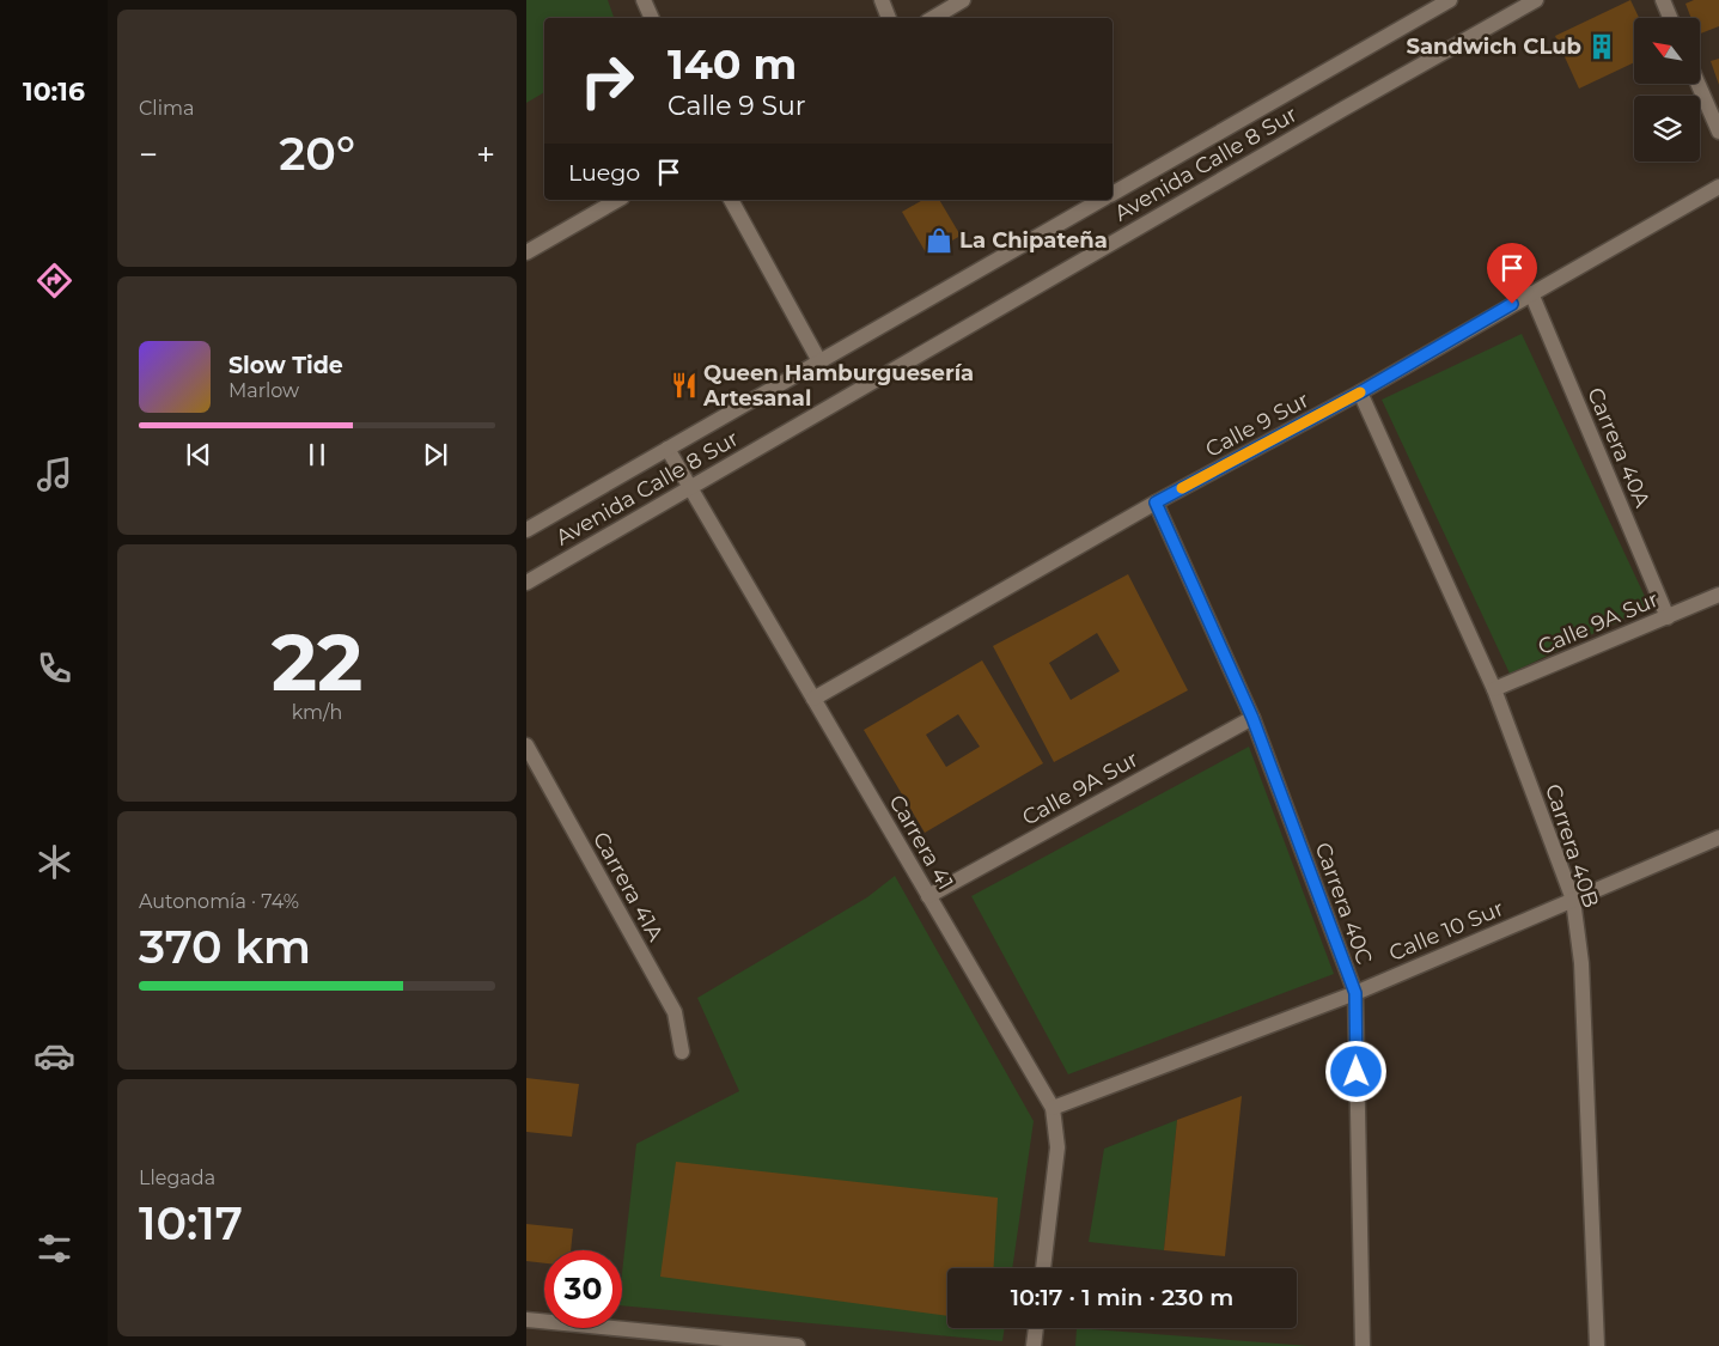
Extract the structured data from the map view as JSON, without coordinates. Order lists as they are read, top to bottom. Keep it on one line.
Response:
{"streets":{"street":["Avenida Calle 8 Sur","Calle 9 Sur","Carrera 40A","Calle 9A Sur","Carrera 41","Carrera 40B","Carrera 41A","Carrera 40C","Calle 10 Sur"]},"crossings":[["Avenida Calle 8 Sur","Carrera 41"],["Calle 9 Sur","Carrera 40A"],["Calle 9 Sur","Carrera 41"],["Calle 9 Sur","Carrera 40B"],["Calle 9 Sur","Carrera 40C"],["Carrera 40A","Calle 9A Sur"],["Calle 9A Sur","Carrera 41"],["Calle 9A Sur","Carrera 40B"],["Calle 9A Sur","Carrera 40C"],["Carrera 41","Calle 10 Sur"],["Carrera 40B","Calle 10 Sur"],["Carrera 40C","Calle 10 Sur"]],"places":{"building":["Sandwich CLub"],"shop":["La Chipateña"],"restaurant":["Queen Hamburguesería Artesanal"]},"north":"top left","page":{"tabs":"10:16","tile":["Clima",["22","km/h"],["Autonomía · 74%","370 km"],["Llegada","10:17"]],"turn":["140 m","Calle 9 Sur"],"heat":["−","20°","+"],"then":"Luego","song":["Slow Tide","Marlow"],"limit":"30","trip":"10:17 · 1 min · 230 m"}}
